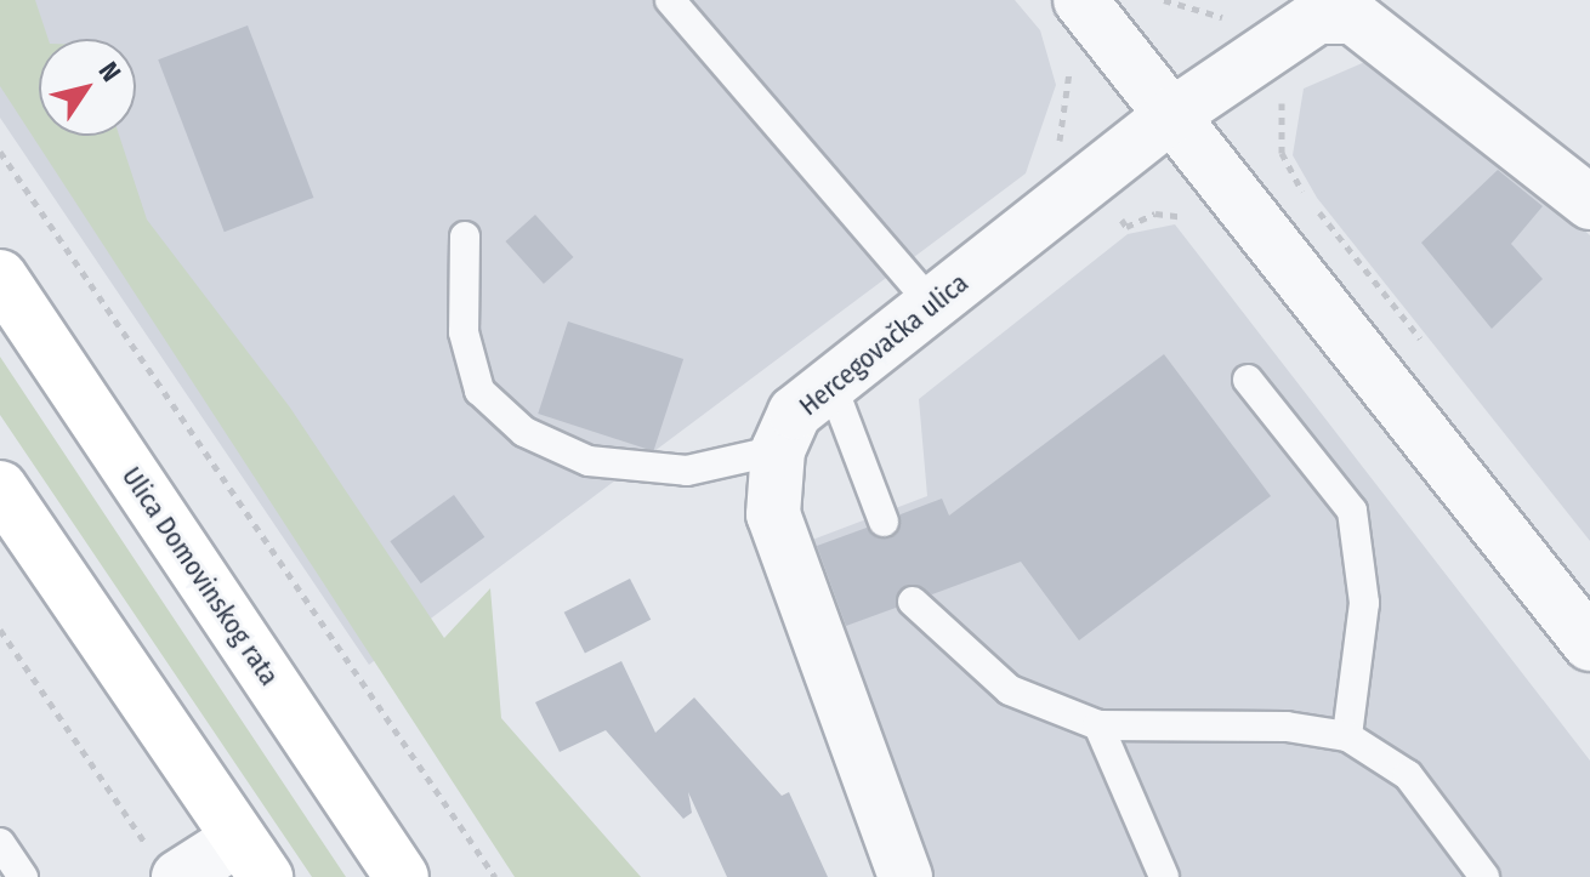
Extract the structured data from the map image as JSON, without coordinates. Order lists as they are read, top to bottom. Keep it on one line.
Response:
{"streets":{"main road":["Ulica Domovinskog rata"],"street":["Hercegovačka ulica"]},"north":"top right"}
